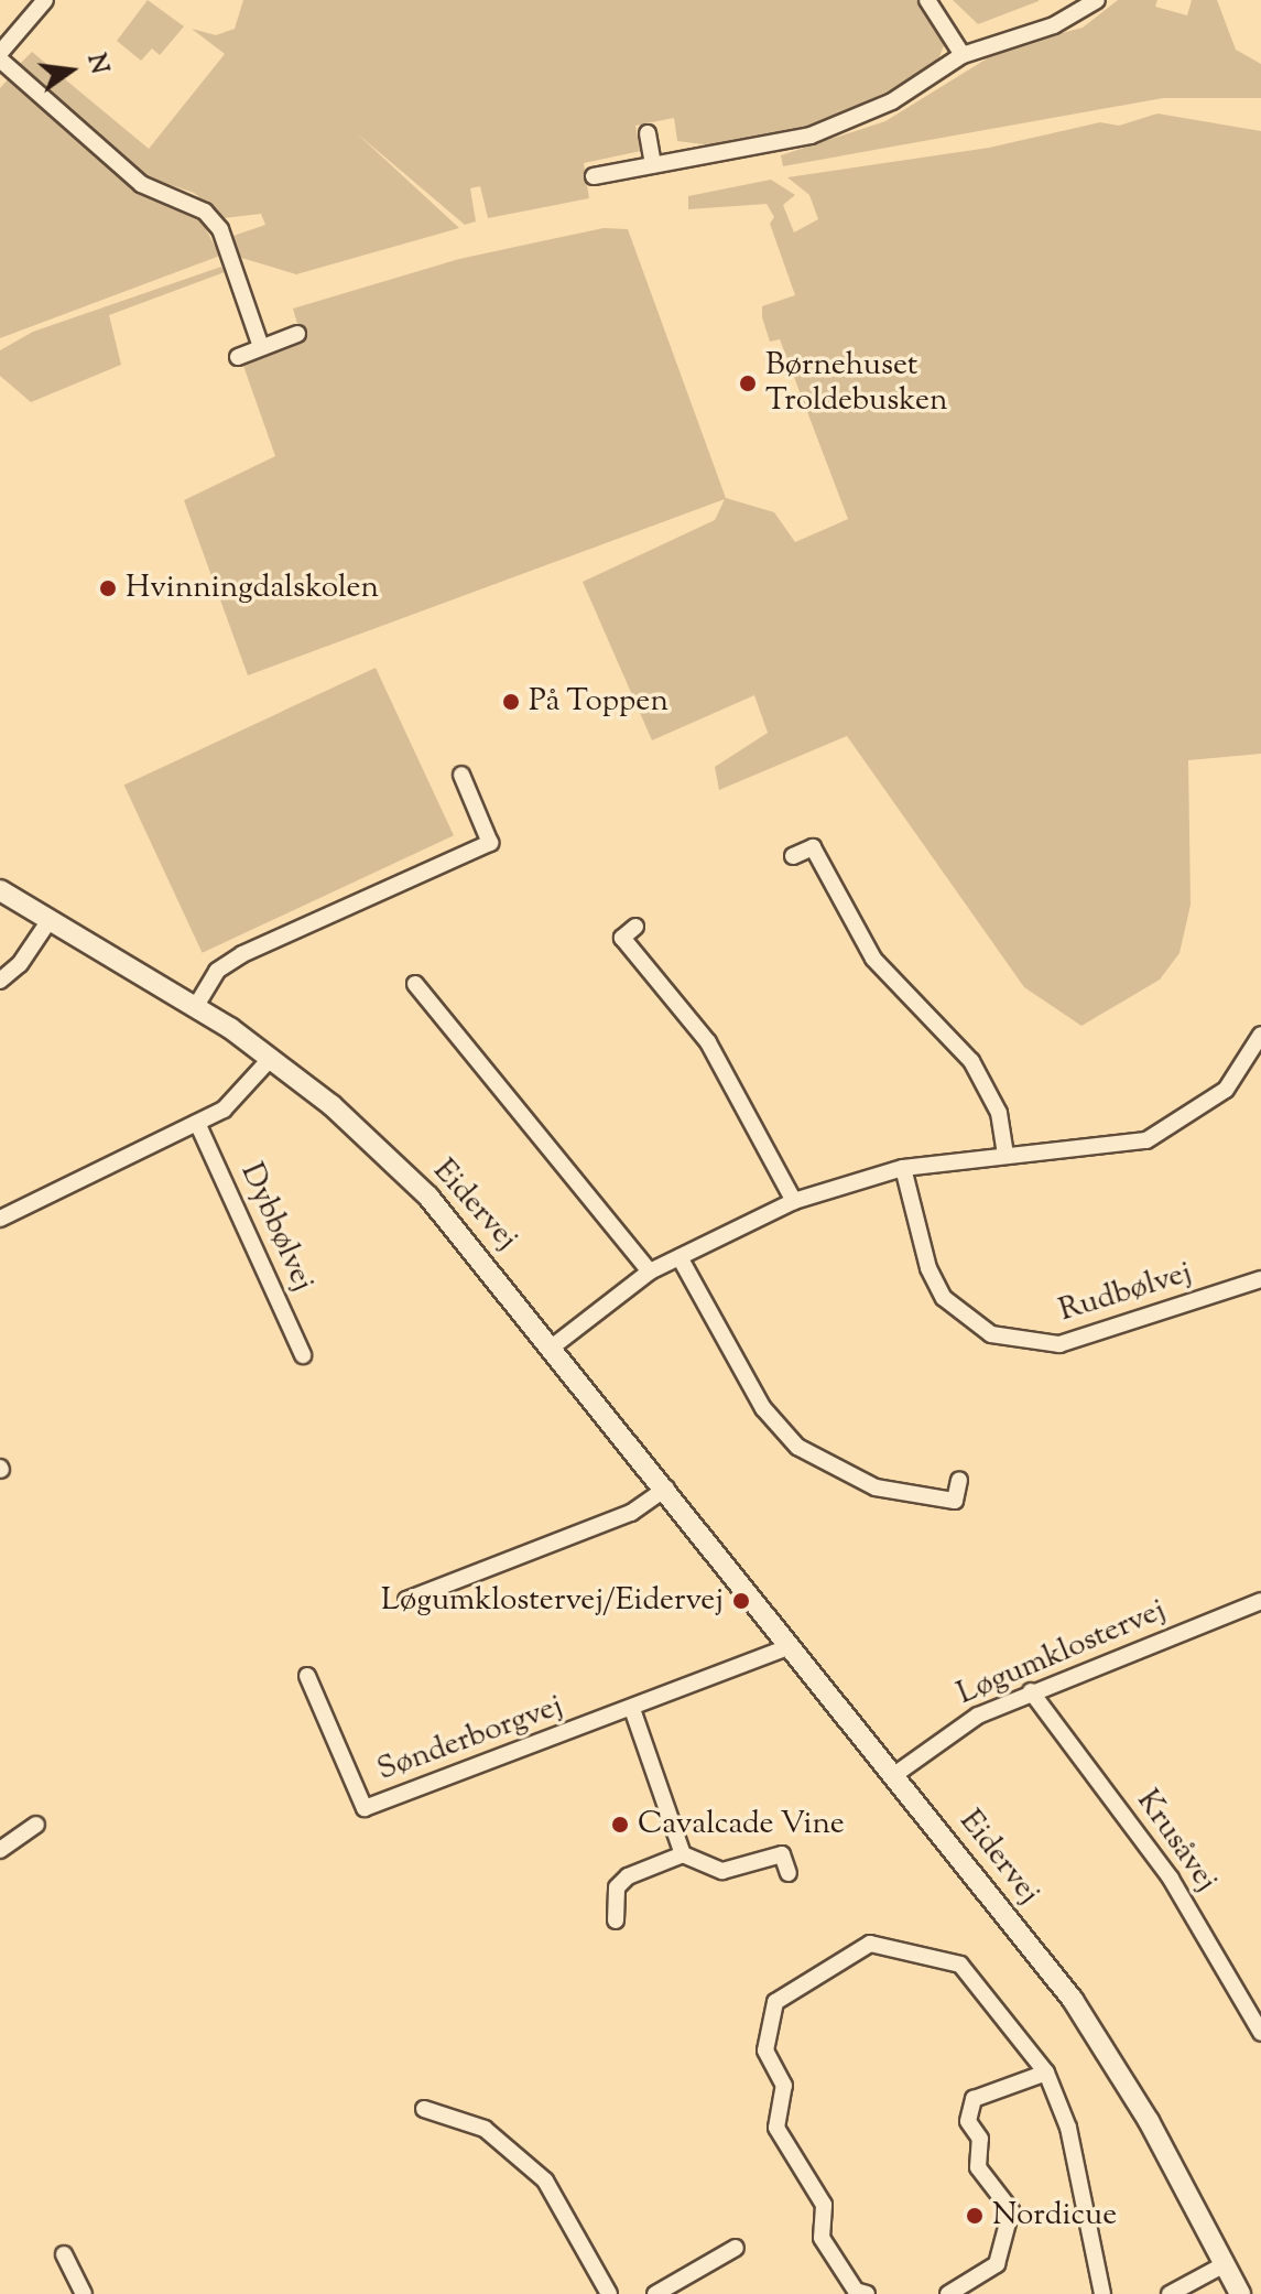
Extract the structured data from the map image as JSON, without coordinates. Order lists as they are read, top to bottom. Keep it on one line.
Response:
{"streets":{"street":["Eidervej","Dybbølvej","Rudbølvej","Løgumklostervej","Sønderborgvej","Krusåvej"]},"crossings":[["Eidervej","Løgumklostervej"],["Eidervej","Sønderborgvej"],["Løgumklostervej","Krusåvej"]],"places":["Børnehuset Troldebusken","Hvinningdalskolen","På Toppen","Løgumklostervej/Eidervej","Cavalcade Vine","Nordicue"],"north":"right"}
